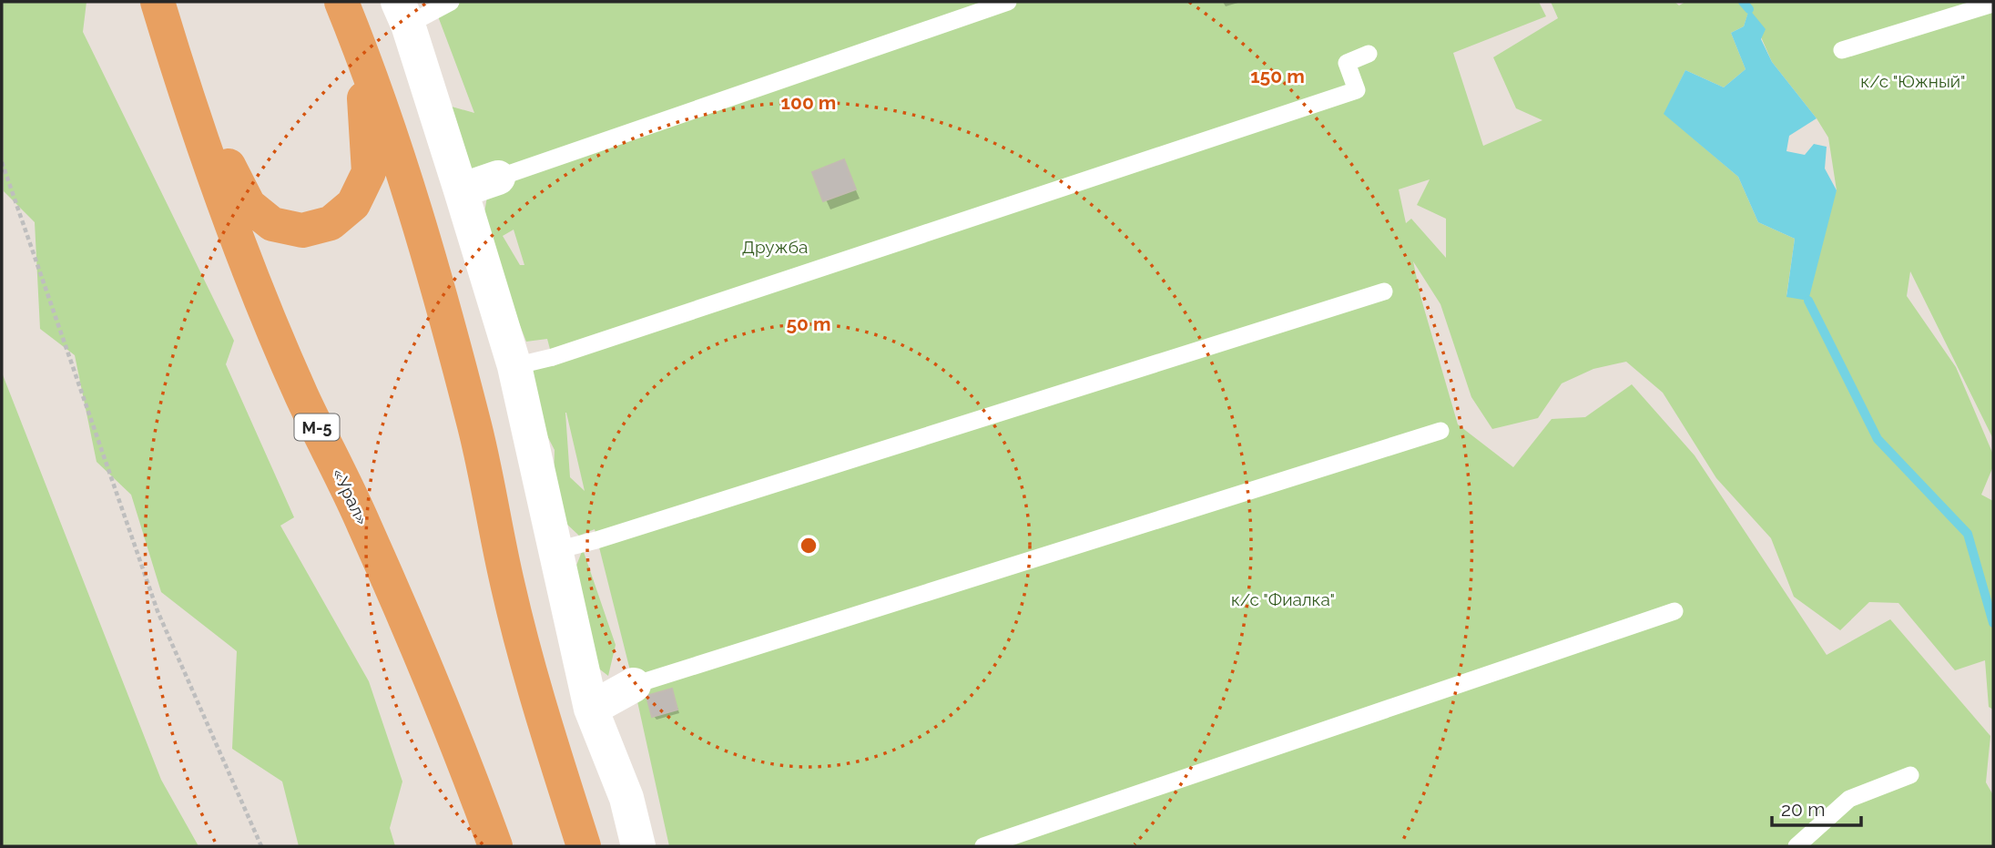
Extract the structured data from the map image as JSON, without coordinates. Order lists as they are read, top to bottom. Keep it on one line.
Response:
{"streets":{"highway":["М-5","«Урал»"]},"parks":["к/с \"Южный\"","Дружба","к/с \"Фиалка\""],"scale_bar":"20 m","rings":["150 m","100 m","50 m"]}
